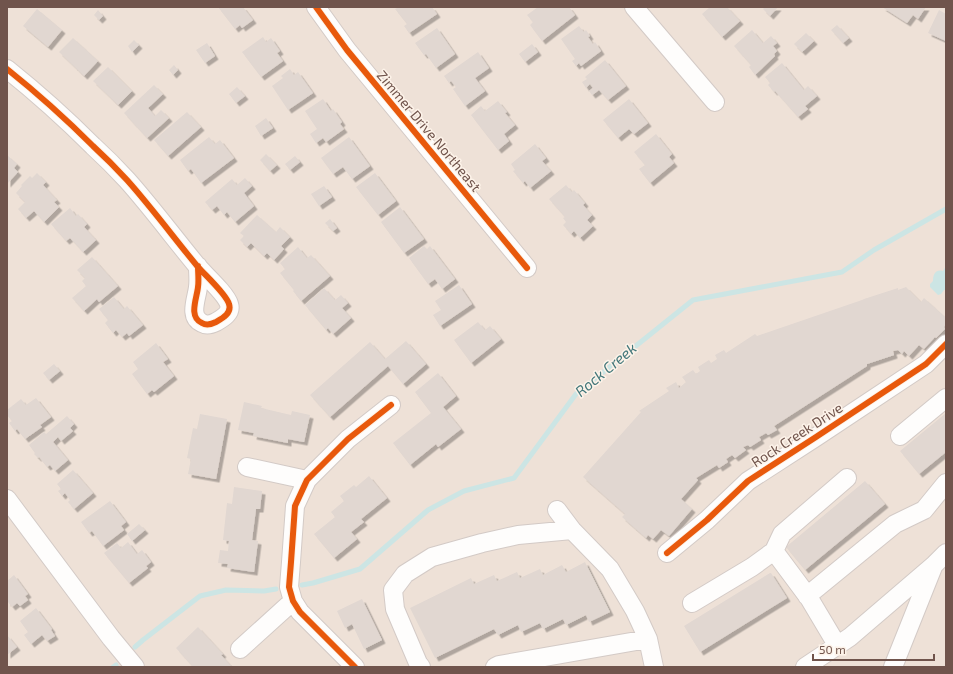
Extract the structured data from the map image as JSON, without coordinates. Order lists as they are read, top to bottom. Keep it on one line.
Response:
{"streets":{"street":["Zimmer Drive Northeast","Rock Creek Drive"]},"water":["Rock Creek"],"scale_bar":"50 m"}
